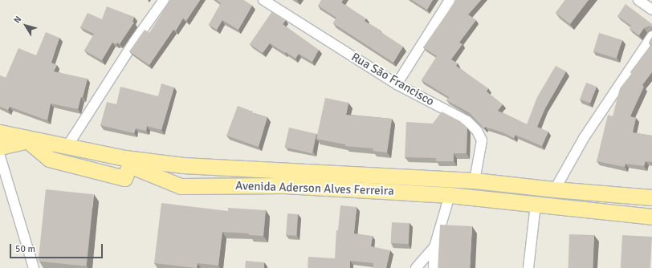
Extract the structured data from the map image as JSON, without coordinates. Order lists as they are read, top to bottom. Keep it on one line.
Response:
{"streets":{"main road":["Avenida Aderson Alves Ferreira"],"street":["Rua São Francisco"]},"crossings":[["Rua São Francisco","Avenida Aderson Alves Ferreira"]],"scale_bar":"50 m","north":"top left"}
